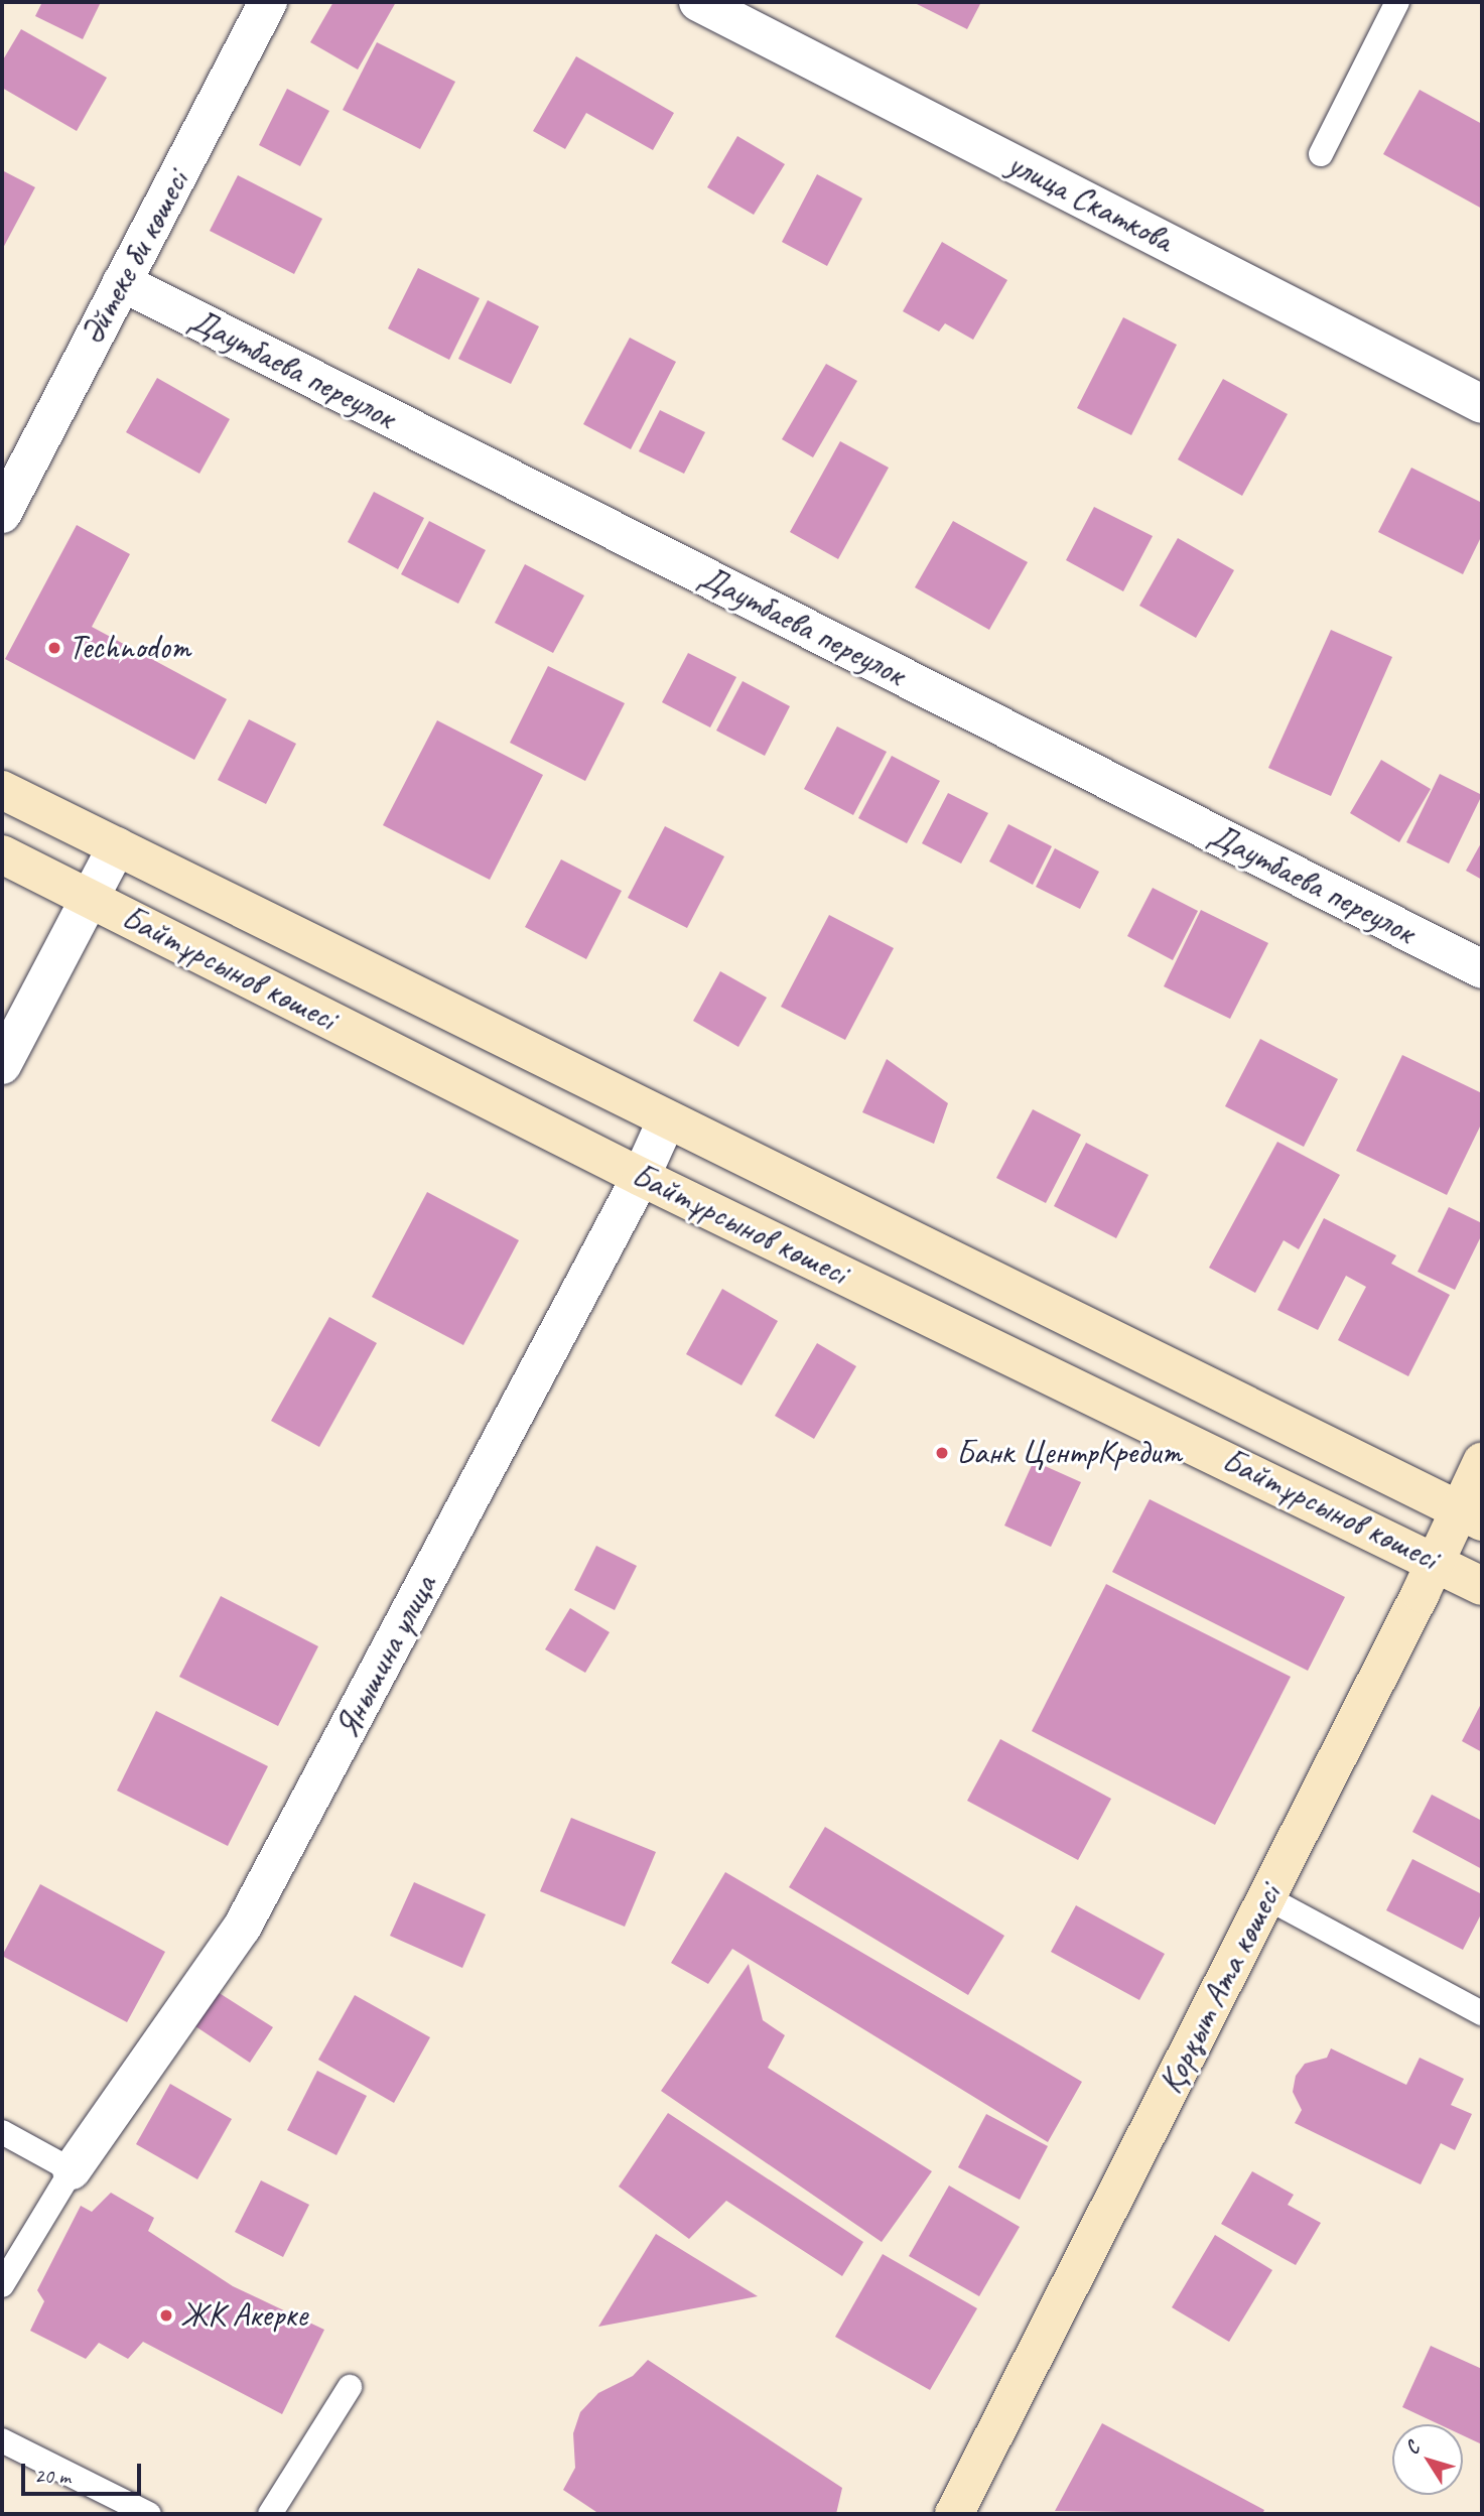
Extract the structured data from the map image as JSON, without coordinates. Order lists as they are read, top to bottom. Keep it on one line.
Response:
{"streets":{"main road":["Байтұрсынов көшесі","Қорқыт Ата көшесі"],"street":["улица Скаткова","Әйтеке би көшесі","Даутбаева переулок","Янышина улица"]},"crossings":[["Әйтеке би көшесі","Даутбаева переулок"],["Байтұрсынов көшесі","Янышина улица"],["Байтұрсынов көшесі","Қорқыт Ата көшесі"]],"places":["Technodom","Банк ЦентрКредит","ЖК Акерке"],"scale_bar":"20 m","north":"top left"}
